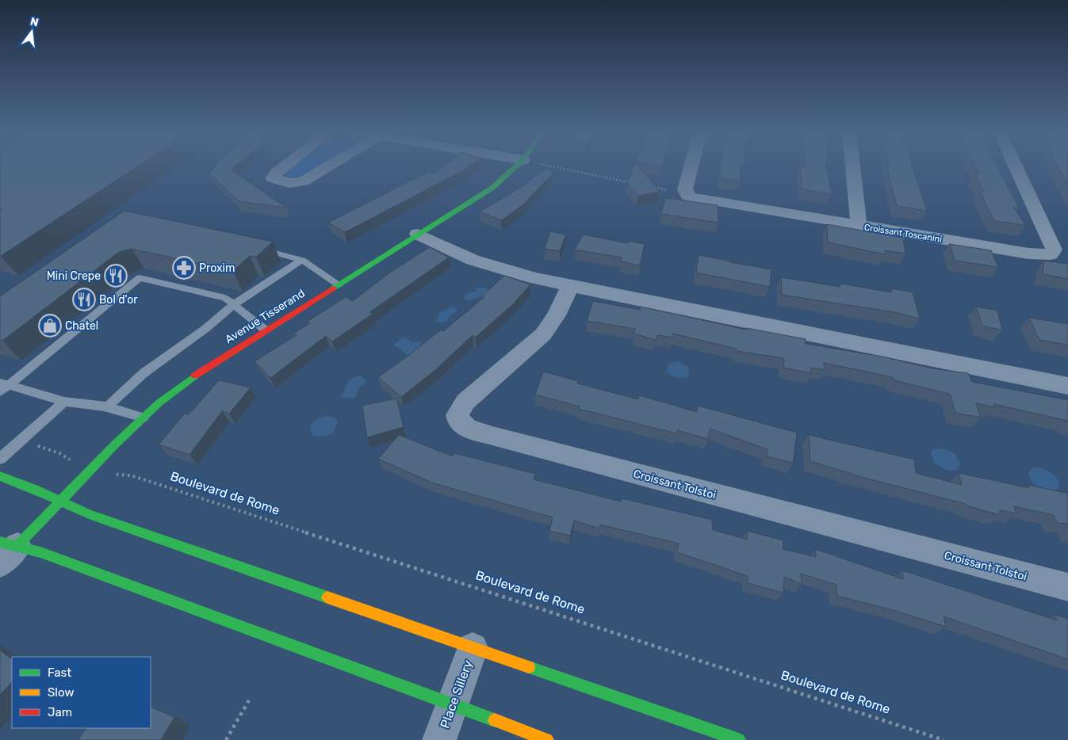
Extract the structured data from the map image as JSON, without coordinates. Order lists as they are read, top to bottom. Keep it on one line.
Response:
{"streets":{"main road":["Avenue Tisserand"],"street":["Croissant Toscanini","Croissant Tolstoi","Place Sillery"],"path":["Boulevard de Rome"]},"places":{"pharmacy":["Proxim"],"restaurant":["Mini Crepe","Bol d'or"],"shop":["Chatel"]},"legend":["Fast","Slow","Jam"],"north":"top"}
